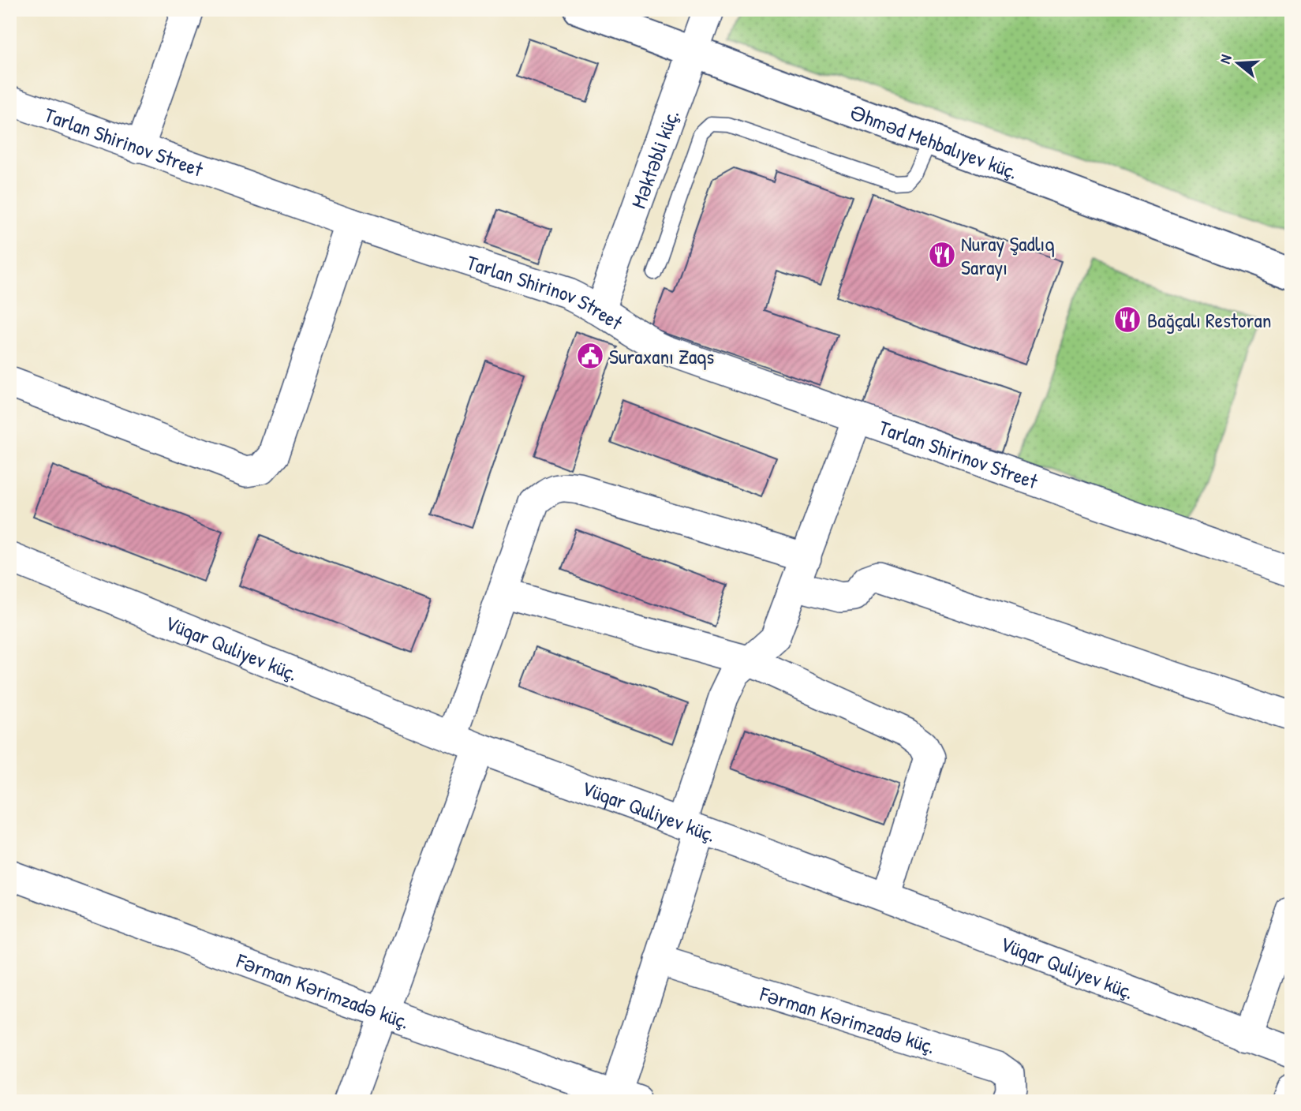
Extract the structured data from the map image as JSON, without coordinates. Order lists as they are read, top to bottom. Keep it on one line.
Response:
{"streets":{"street":["Əhməd Mehbalıyev küç.","Tarlan Shirinov Street","Məktəbli küç.","Vüqar Quliyev küç.","Fərman Kərimzadə küç."]},"crossings":[["Əhməd Mehbalıyev küç.","Məktəbli küç."],["Tarlan Shirinov Street","Məktəbli küç."]],"places":{"restaurant":["Nuray Şadlıq Sarayı","Bağçalı Restoran"],"public building":["Suraxanı Zaqs"]},"north":"left"}
